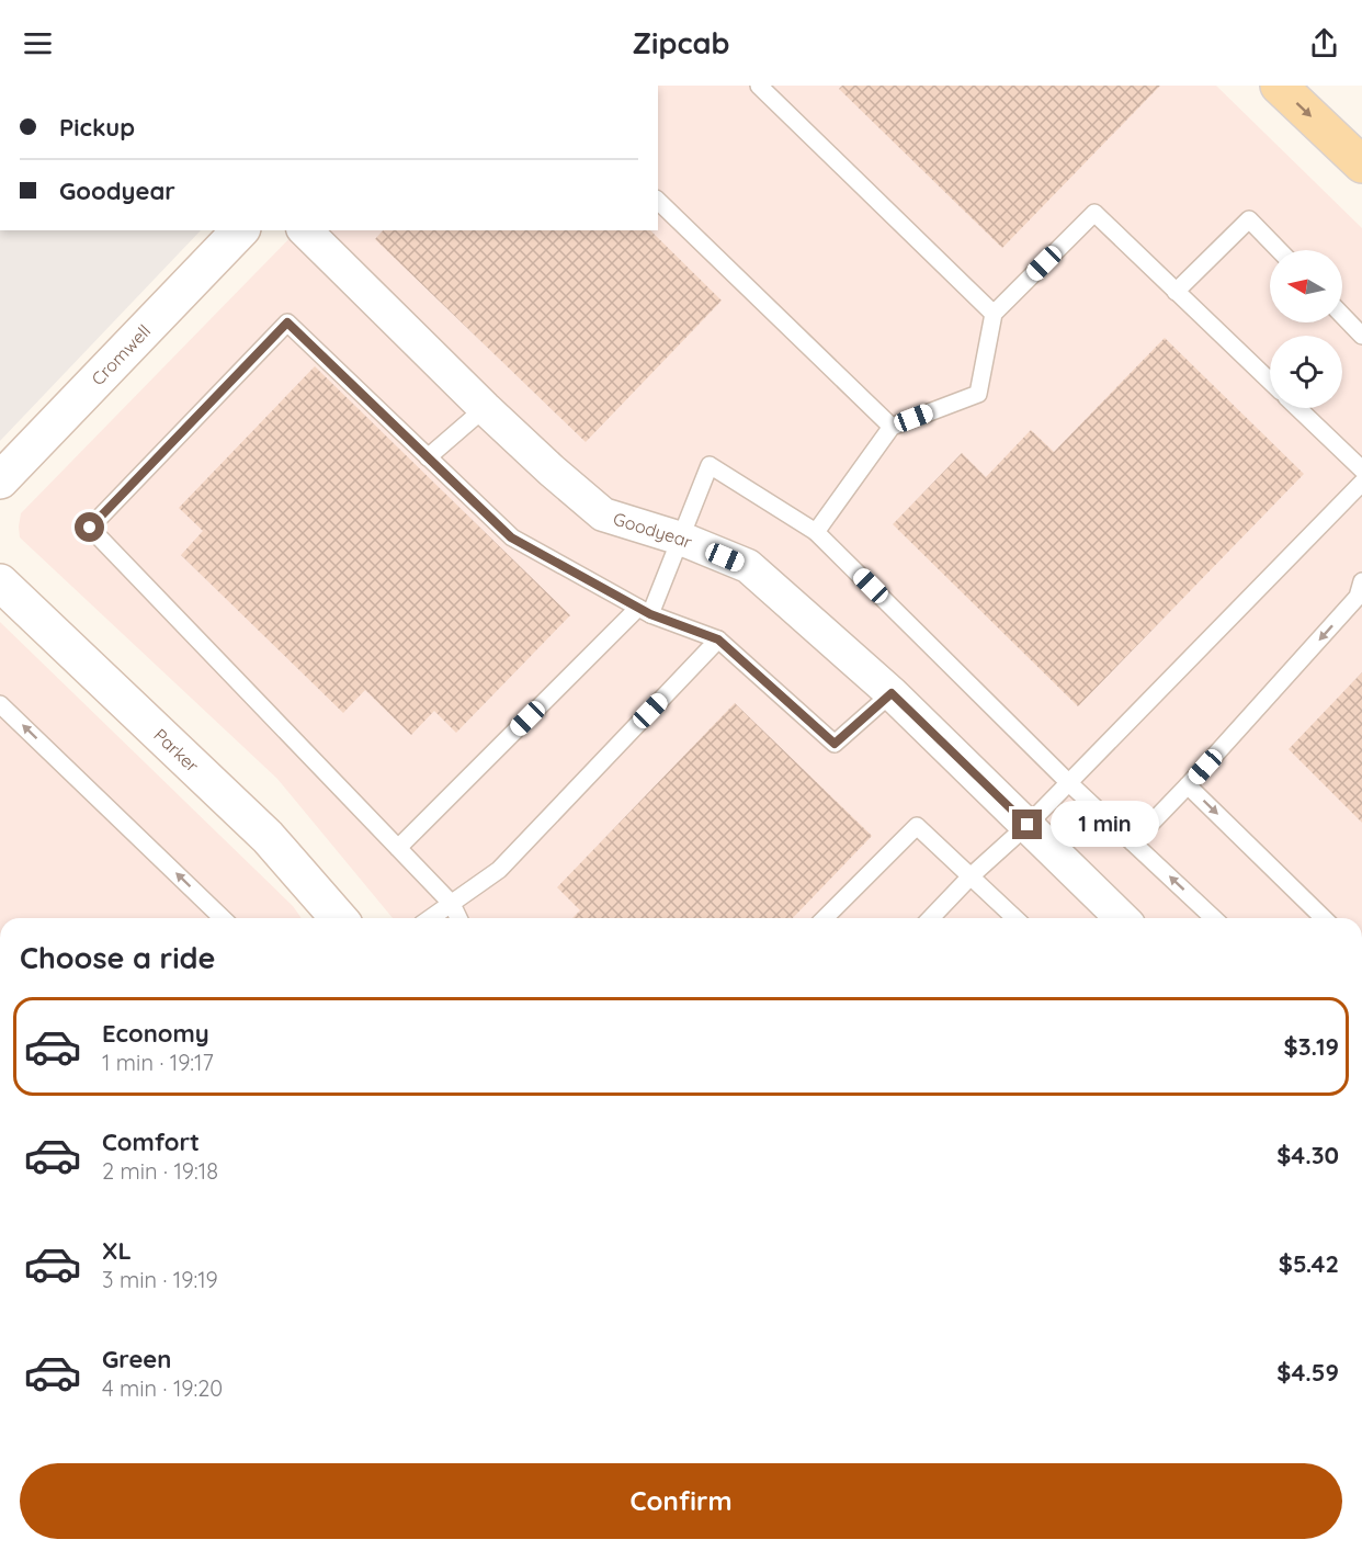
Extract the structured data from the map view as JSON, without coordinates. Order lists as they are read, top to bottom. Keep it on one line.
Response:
{"streets":{"street":["Cromwell","Goodyear","Parker"]},"north":"left","page":{"header":"Zipcab","banner":["Pickup","Goodyear"],"bubble":"1 min","heading":"Choose a ride","list":[{"name":"Economy","note":"1 min · 19:17","value":"$3.19"},{"name":"Comfort","note":"2 min · 19:18","value":"$4.30"},{"name":"XL","note":"3 min · 19:19","value":"$5.42"},{"name":"Green","note":"4 min · 19:20","value":"$4.59"}],"buttons":"Confirm"}}
